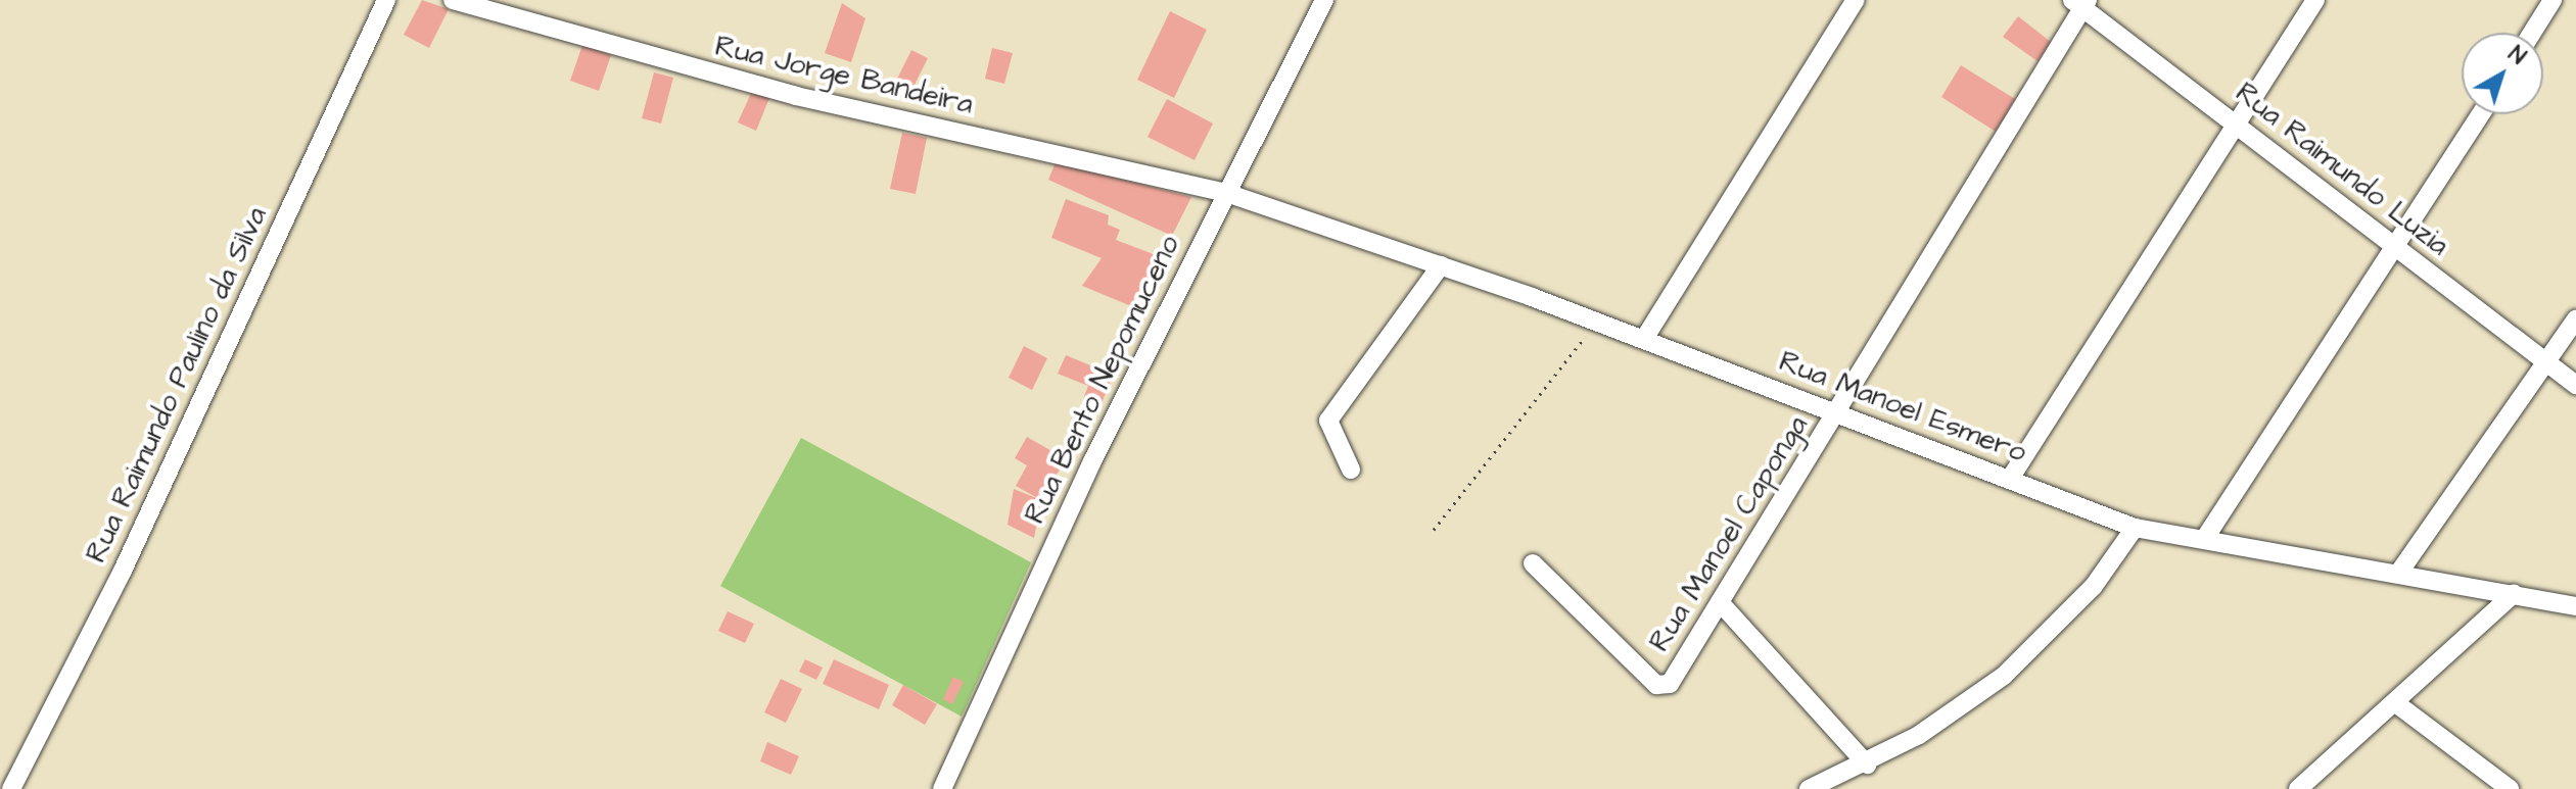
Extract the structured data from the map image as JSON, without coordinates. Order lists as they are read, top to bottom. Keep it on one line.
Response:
{"streets":{"street":["Rua Jorge Bandeira","Rua Raimundo Luzia","Rua Bento Nepomuceno","Rua Raimundo Paulino da Silva","Rua Manoel Esmero","Rua Manoel Caponga"]},"crossings":[["Rua Jorge Bandeira","Rua Bento Nepomuceno"],["Rua Jorge Bandeira","Rua Manoel Esmero"],["Rua Raimundo Luzia","Rua Manoel Caponga"],["Rua Bento Nepomuceno","Rua Manoel Esmero"],["Rua Manoel Esmero","Rua Manoel Caponga"]],"north":"top right"}
